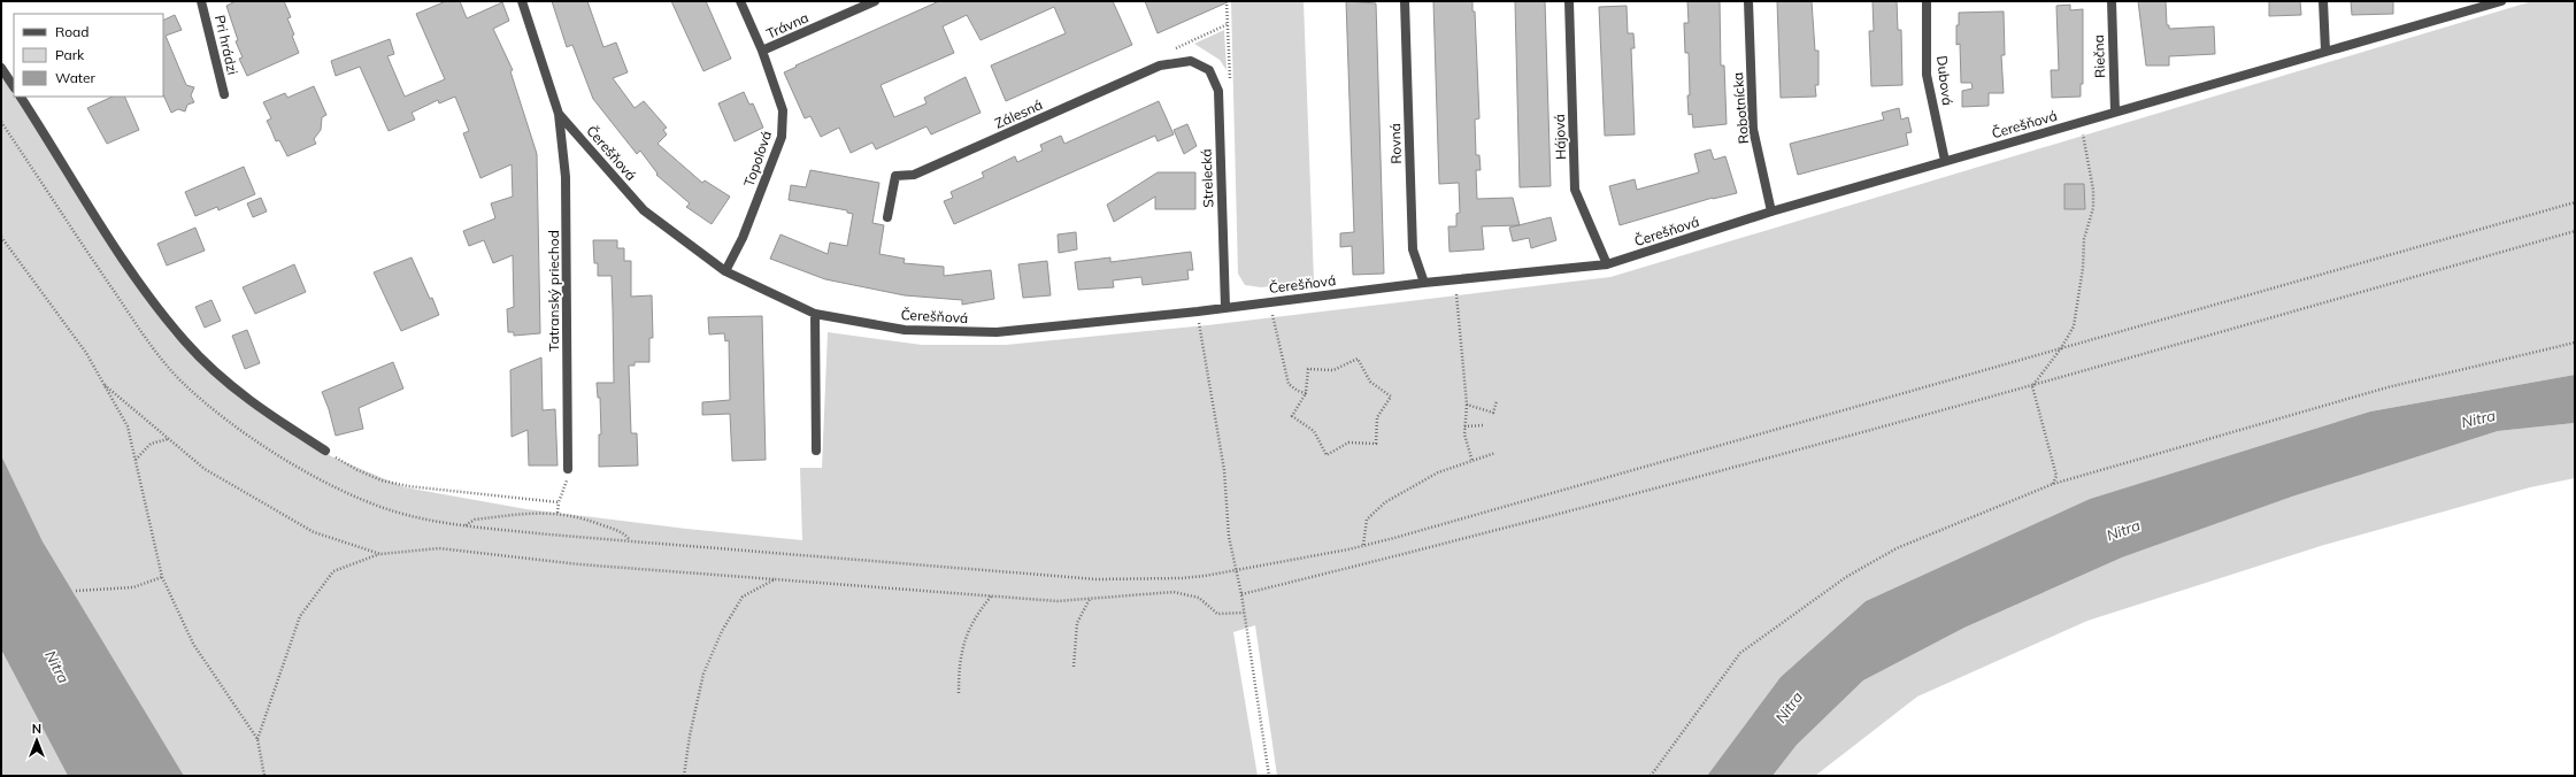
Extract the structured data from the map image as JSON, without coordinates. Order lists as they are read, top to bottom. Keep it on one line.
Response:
{"streets":{"street":["Trávna","Pri hrádzi","Riečna","Dubová","Robotnícka","Zálesná","Čerešňová","Hájová","Rovná","Topoľová","Strelecká","Tatranský priechod"]},"crossings":[["Trávna","Topoľová"],["Riečna","Čerešňová"],["Dubová","Čerešňová"],["Robotnícka","Čerešňová"],["Zálesná","Strelecká"],["Čerešňová","Hájová"],["Čerešňová","Rovná"],["Čerešňová","Topoľová"],["Čerešňová","Strelecká"],["Čerešňová","Tatranský priechod"]],"water":["Nitra"],"legend":["Road","Park","Water"],"north":"top"}
